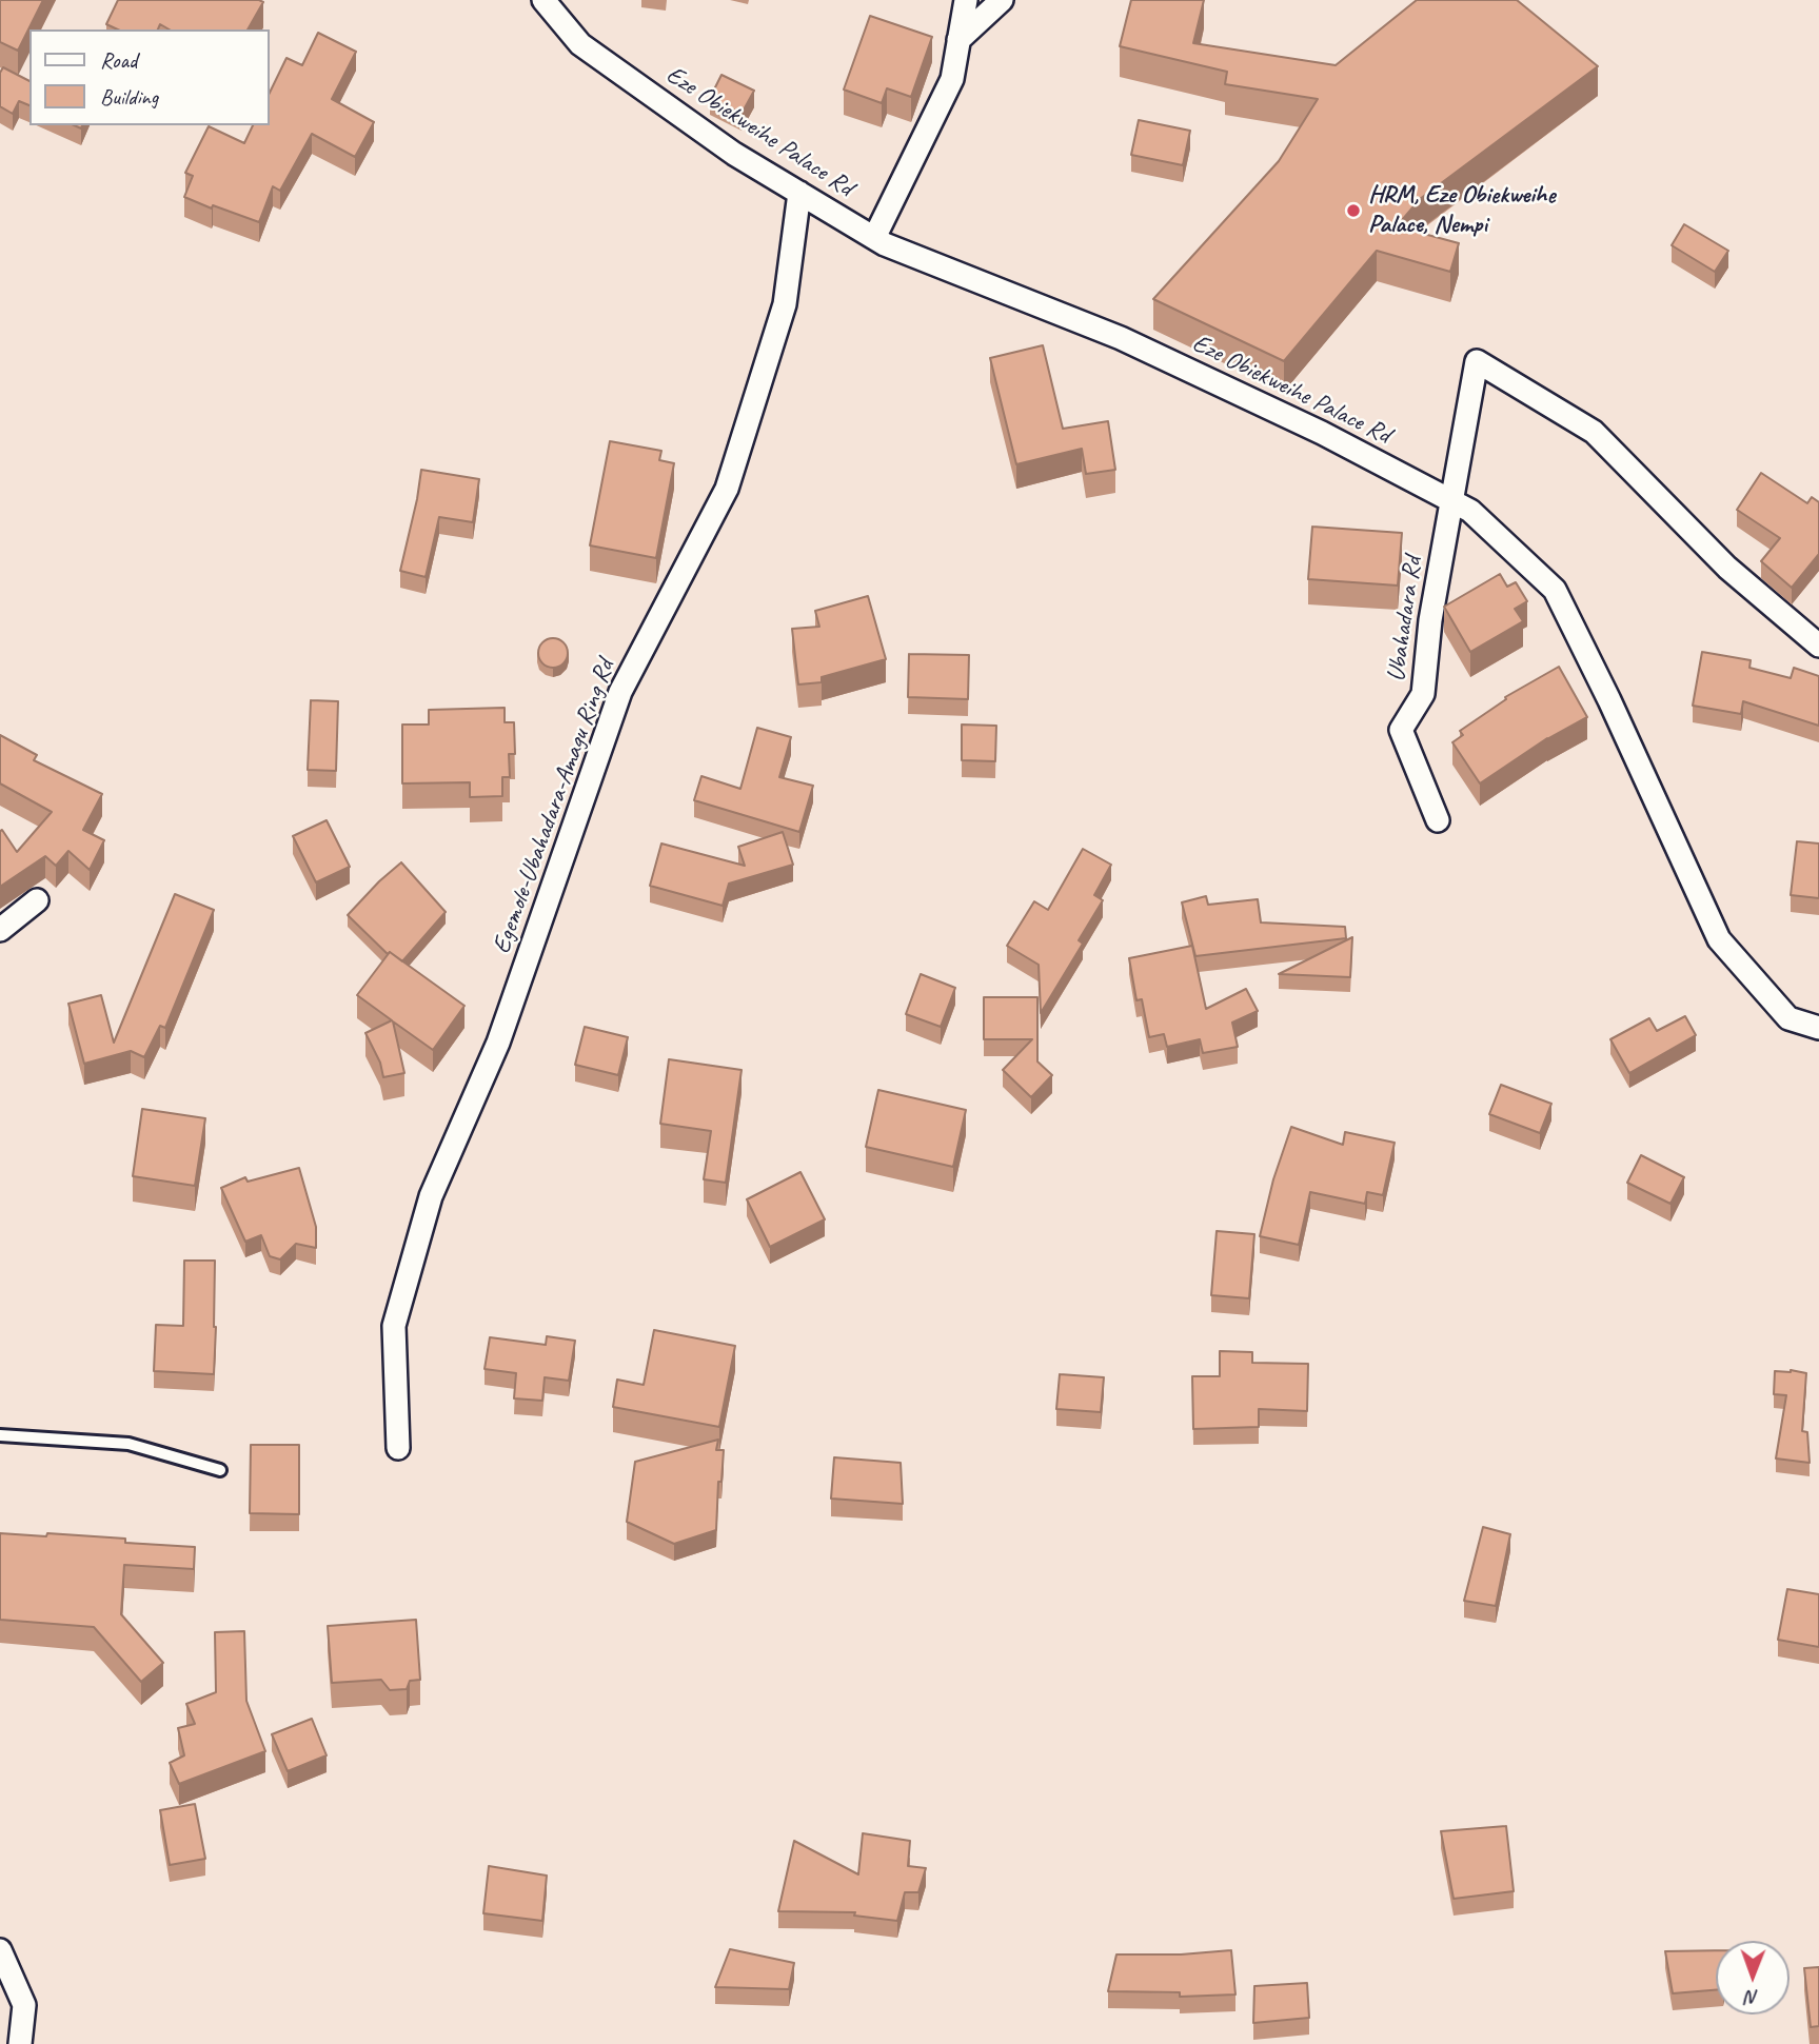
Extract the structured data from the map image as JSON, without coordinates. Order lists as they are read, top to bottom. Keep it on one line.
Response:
{"streets":{"street":["Eze Obiekweihe Palace Rd","Ubahadara Rd","Egemole-Ubahadara-Amagu Ring Rd"]},"crossings":[["Eze Obiekweihe Palace Rd","Ubahadara Rd"],["Eze Obiekweihe Palace Rd","Egemole-Ubahadara-Amagu Ring Rd"]],"places":["HRM, Eze Obiekweihe Palace, Nempi"],"legend":["Road","Building"],"north":"bottom"}
